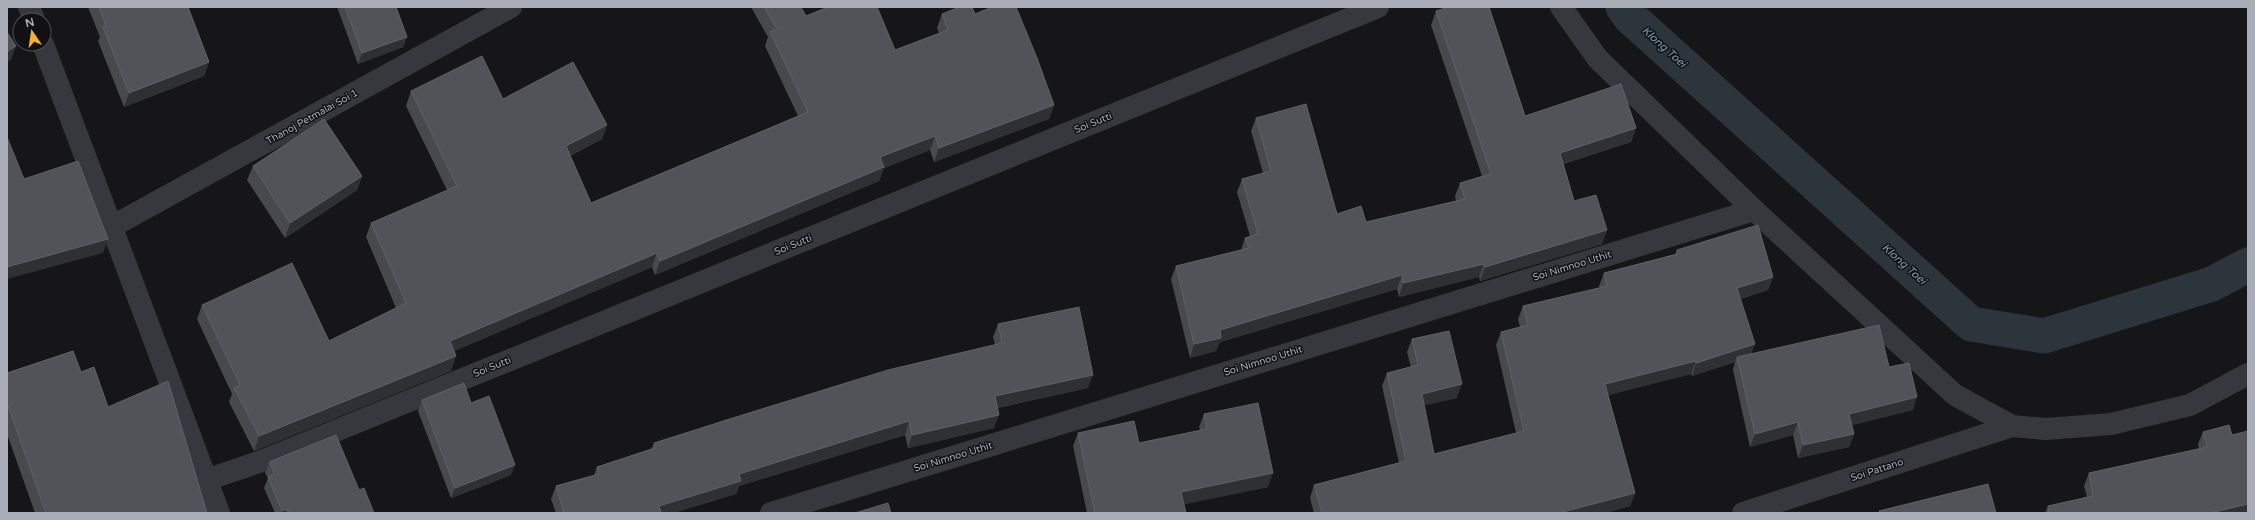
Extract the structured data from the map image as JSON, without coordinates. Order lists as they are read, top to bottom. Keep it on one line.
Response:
{"streets":{"street":["Thanoj Petmalai Soi 1","Soi Sutti","Soi Nimnoo Uthit","Soi Pattano"]},"water":["Klong Toei"],"north":"top"}
